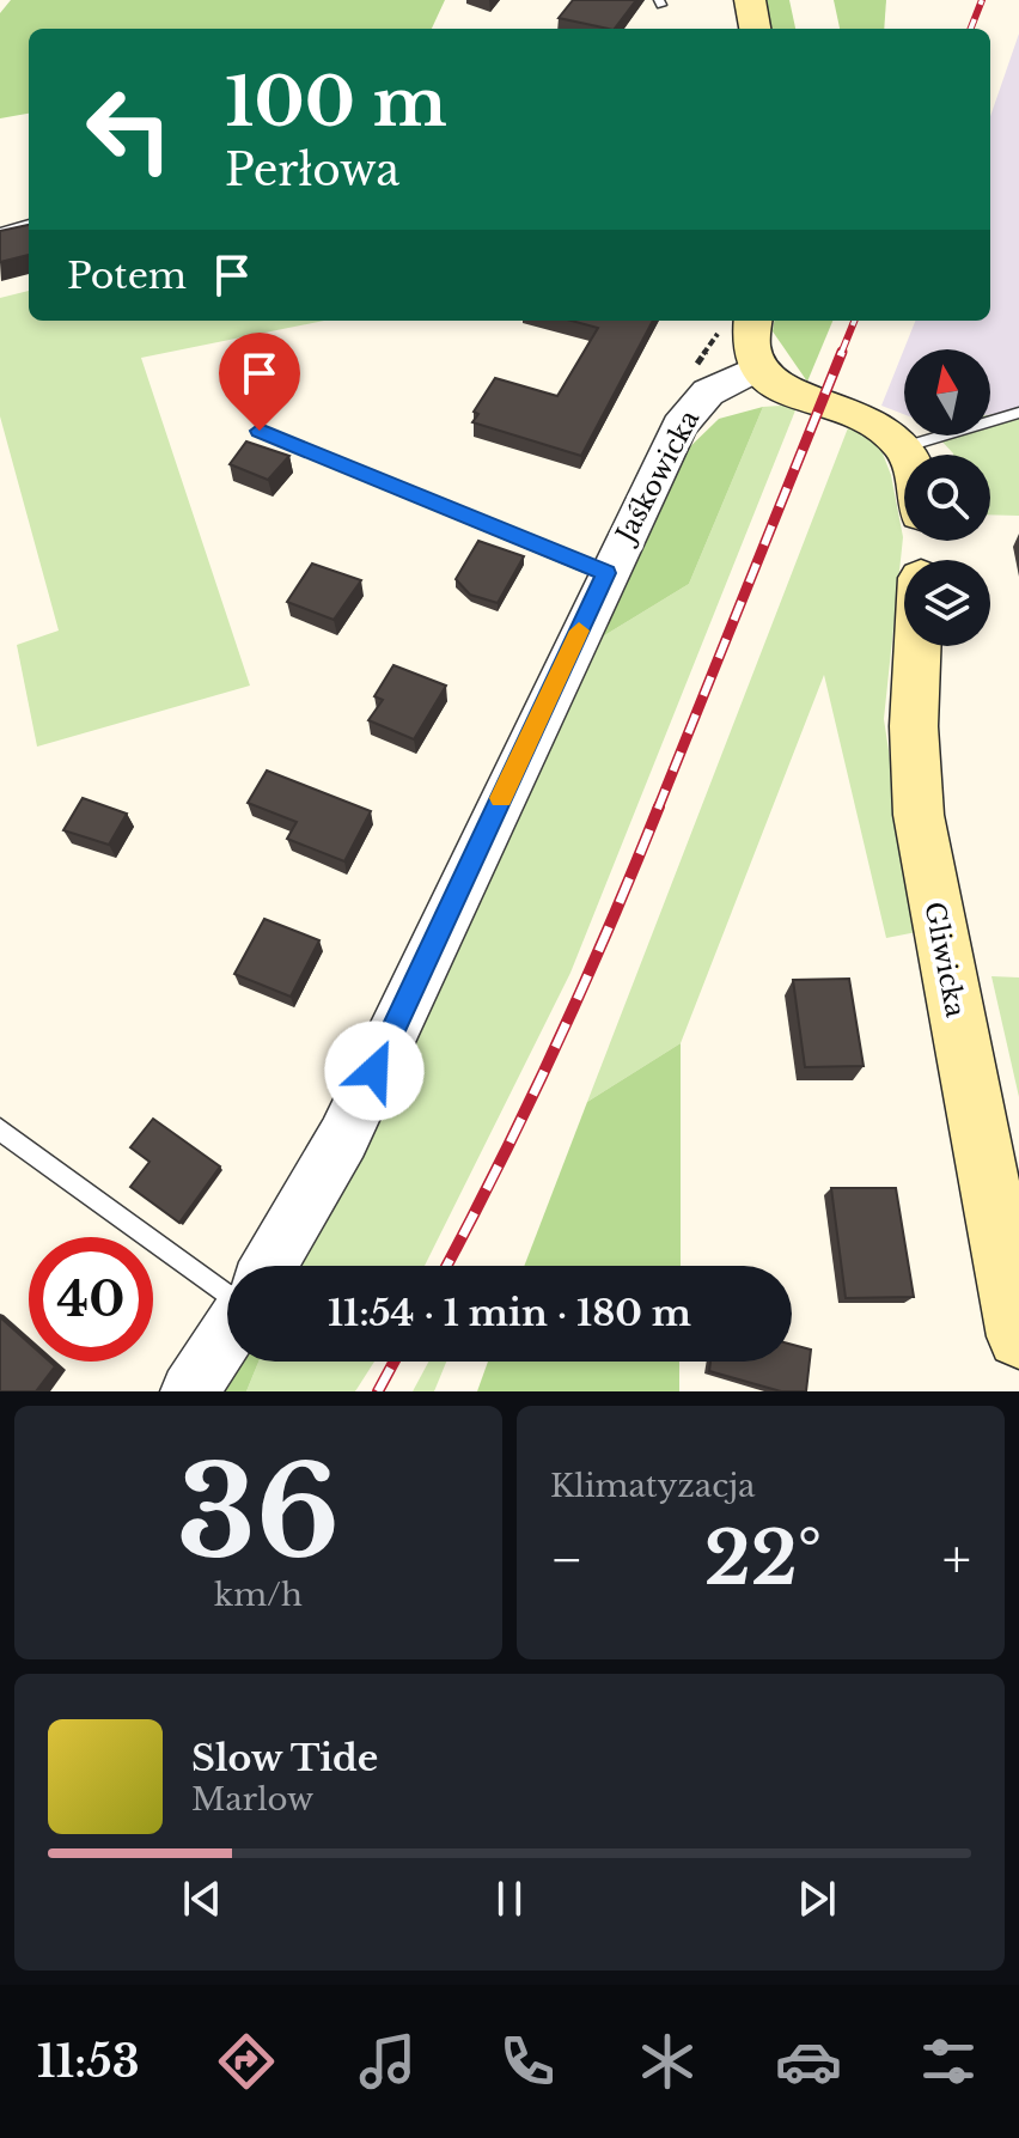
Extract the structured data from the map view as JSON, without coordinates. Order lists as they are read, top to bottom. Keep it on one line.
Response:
{"streets":{"main road":["Gliwicka"],"street":["Jaśkowicka"]},"north":"top","page":{"turn":["100 m","Perłowa"],"then":"Potem","limit":"40","trip":"11:54 · 1 min · 180 m","tile":[["36","km/h"],"Klimatyzacja"],"heat":["−","22°","+"],"song":["Slow Tide","Marlow"],"tabs":"11:53"}}
